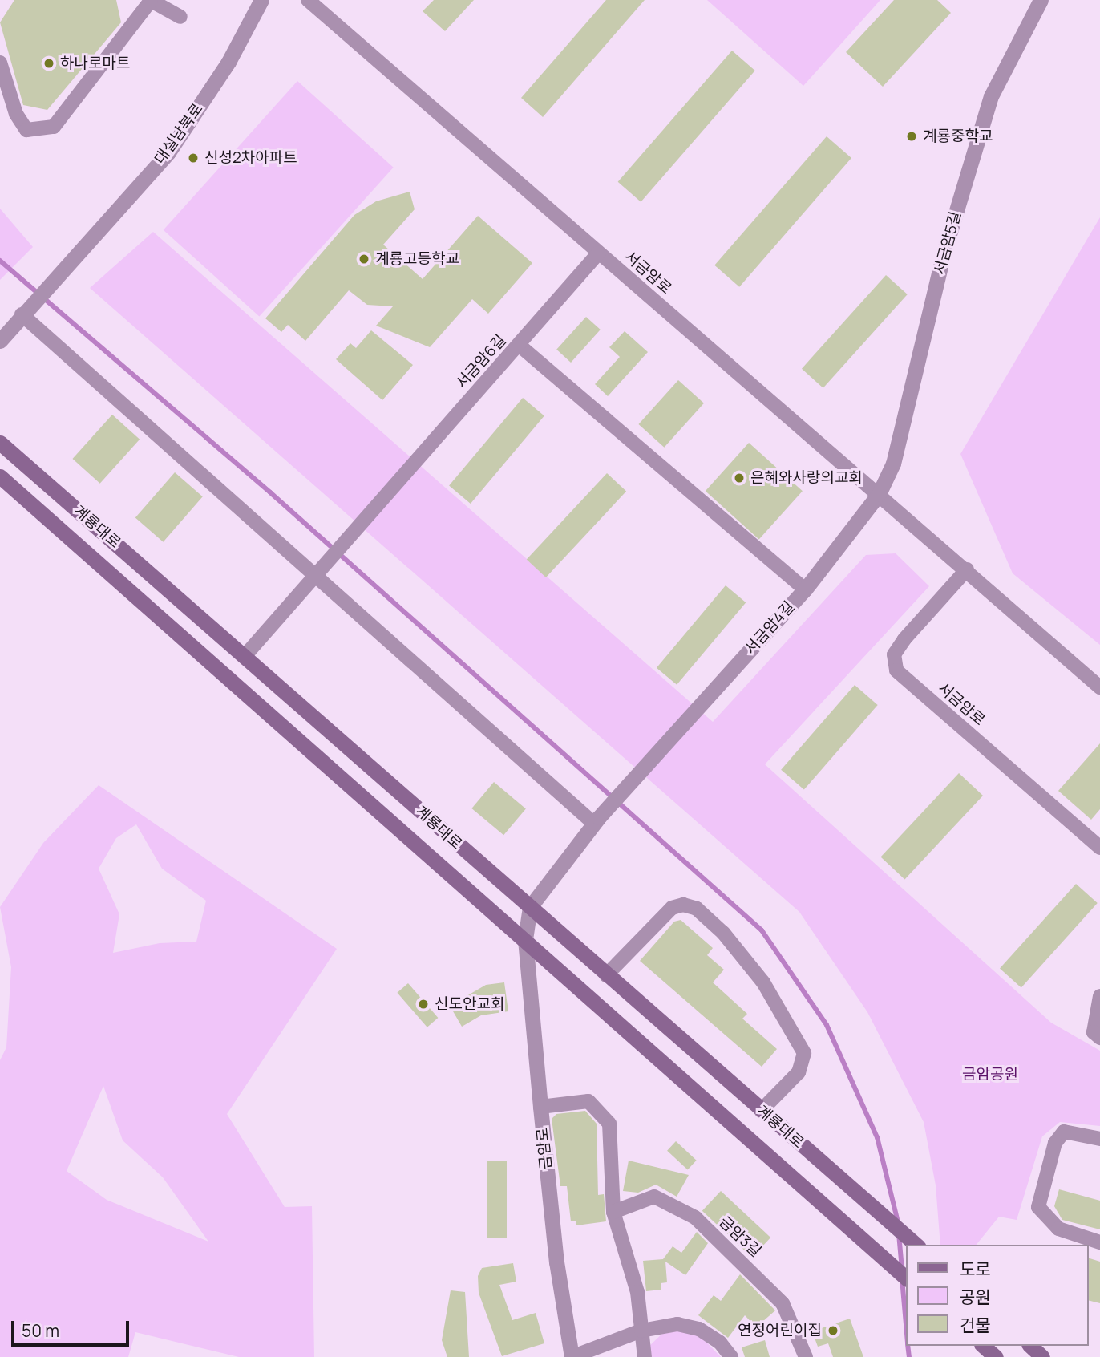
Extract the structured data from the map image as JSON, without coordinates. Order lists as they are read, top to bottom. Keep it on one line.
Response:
{"streets":{"main road":["계룡대로"],"street":["대실남북로","서금암5길","서금암로","서금암6길","서금암4길","금암로","금암3길"]},"crossings":[["서금암5길","서금암로"],["서금암5길","서금암4길"],["서금암로","서금암6길"],["서금암로","서금암4길"],["계룡대로","금암로"]],"parks":["금암공원"],"places":["하나로마트","계룡중학교","신성2차아파트","계룡고등학교","은혜와사랑의교회","신도안교회","연정어린이집"],"legend":["도로","공원","건물"],"scale_bar":"50 m"}
